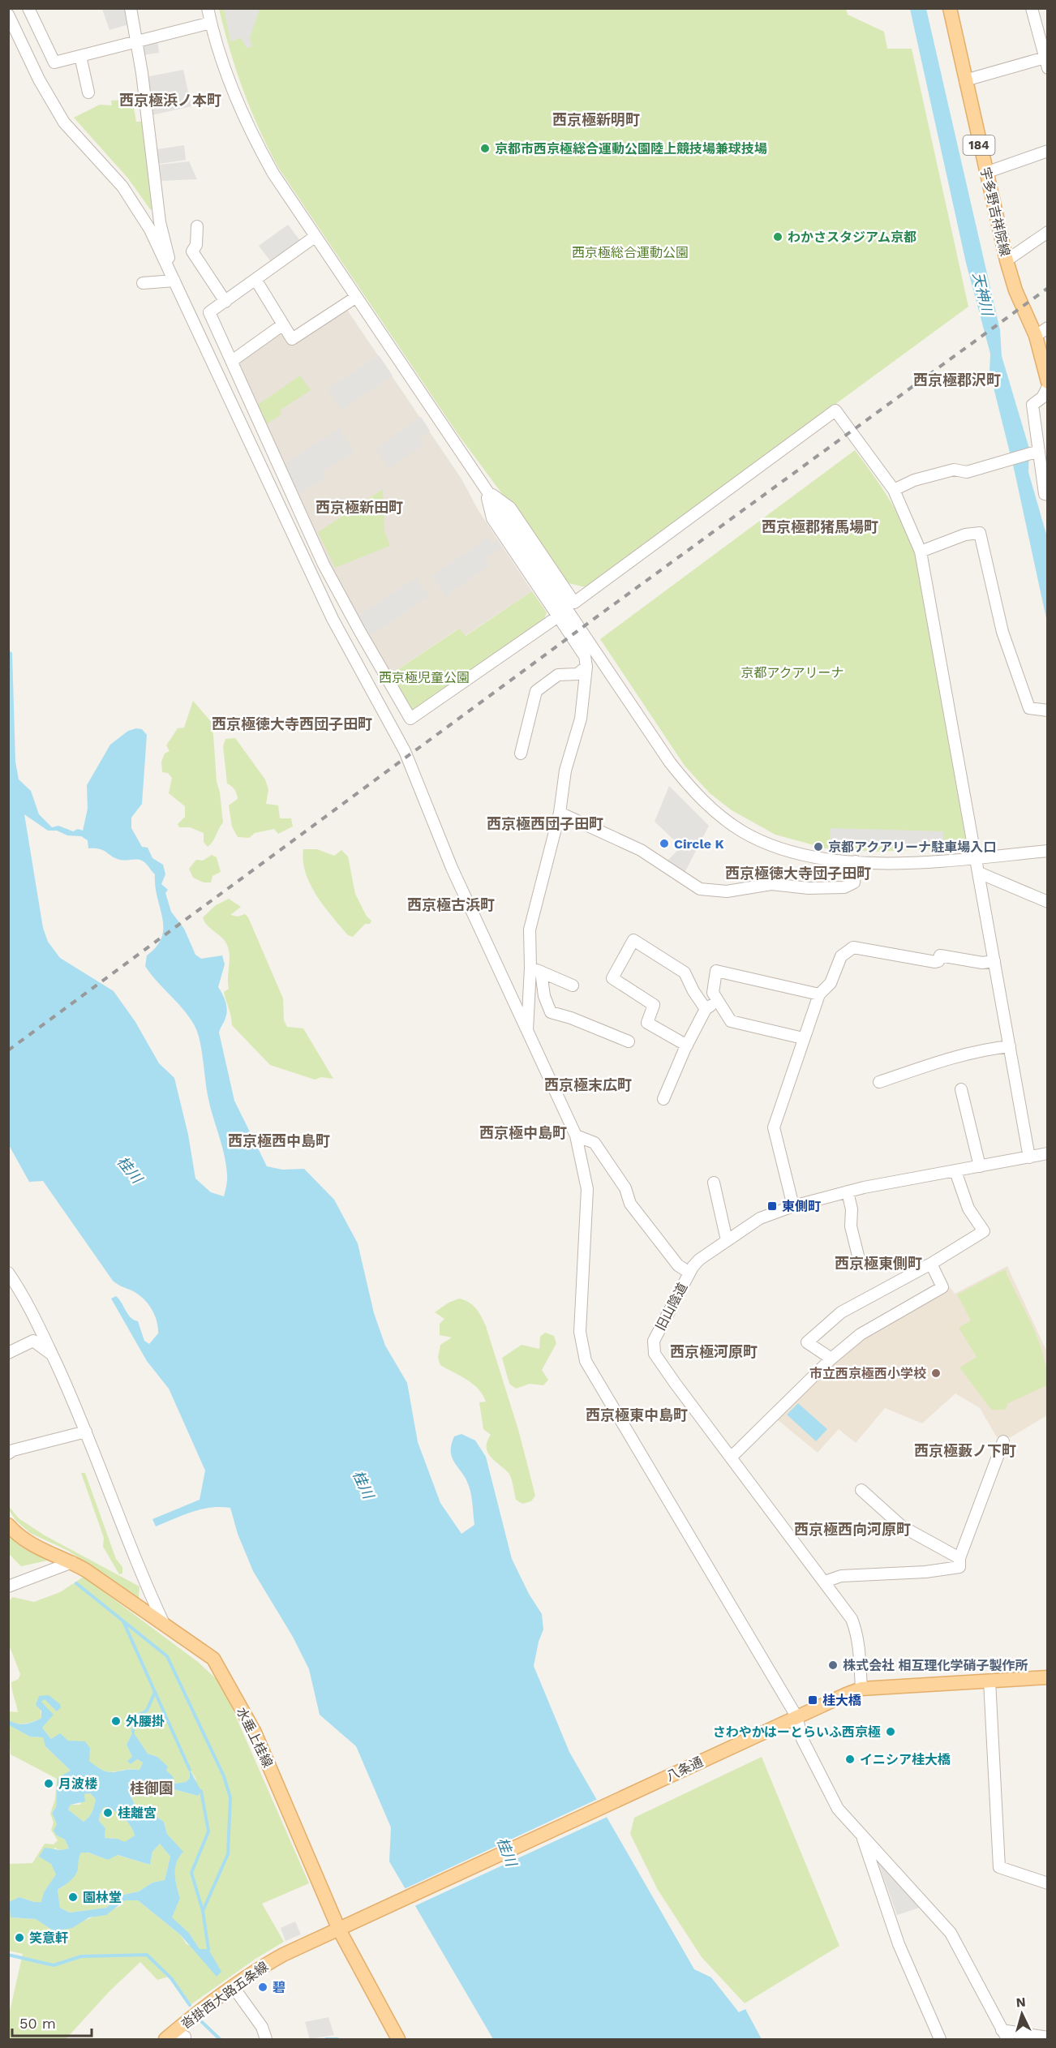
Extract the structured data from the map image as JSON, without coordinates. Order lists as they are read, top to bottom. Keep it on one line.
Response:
{"streets":{"main road":["184","宇多野吉祥院線","水垂上桂線","八条通","沓掛西大路五条線"],"street":["旧山陰道"]},"crossings":[["旧山陰道","八条通"],["水垂上桂線","八条通"],["水垂上桂線","沓掛西大路五条線"],["八条通","沓掛西大路五条線"]],"districts":["西京極浜ノ本町","西京極新明町","西京極郡沢町","西京極新田町","西京極郡猪馬場町","西京極徳大寺西団子田町","西京極西団子田町","西京極徳大寺団子田町","西京極古浜町","西京極末広町","西京極中島町","西京極西中島町","西京極東側町","西京極河原町","西京極東中島町","西京極藪ノ下町","西京極西向河原町","桂御園"],"water":["天神川","桂川"],"parks":["西京極総合運動公園","京都アクアリーナ","西京極児童公園"],"places":{"other":["京都市西京極総合運動公園陸上競技場兼球技場","わかさスタジアム京都","Circle K","京都アクアリーナ駐車場入口","市立西京極西小学校","株式会社 相互理化学硝子製作所","外腰掛","さわやかはーとらいふ西京極","イニシア桂大橋","月波楼","桂離宮","園林堂","笑意軒","碧"],"transit":["東側町","桂大橋"]},"scale_bar":"50 m","north":"top"}
